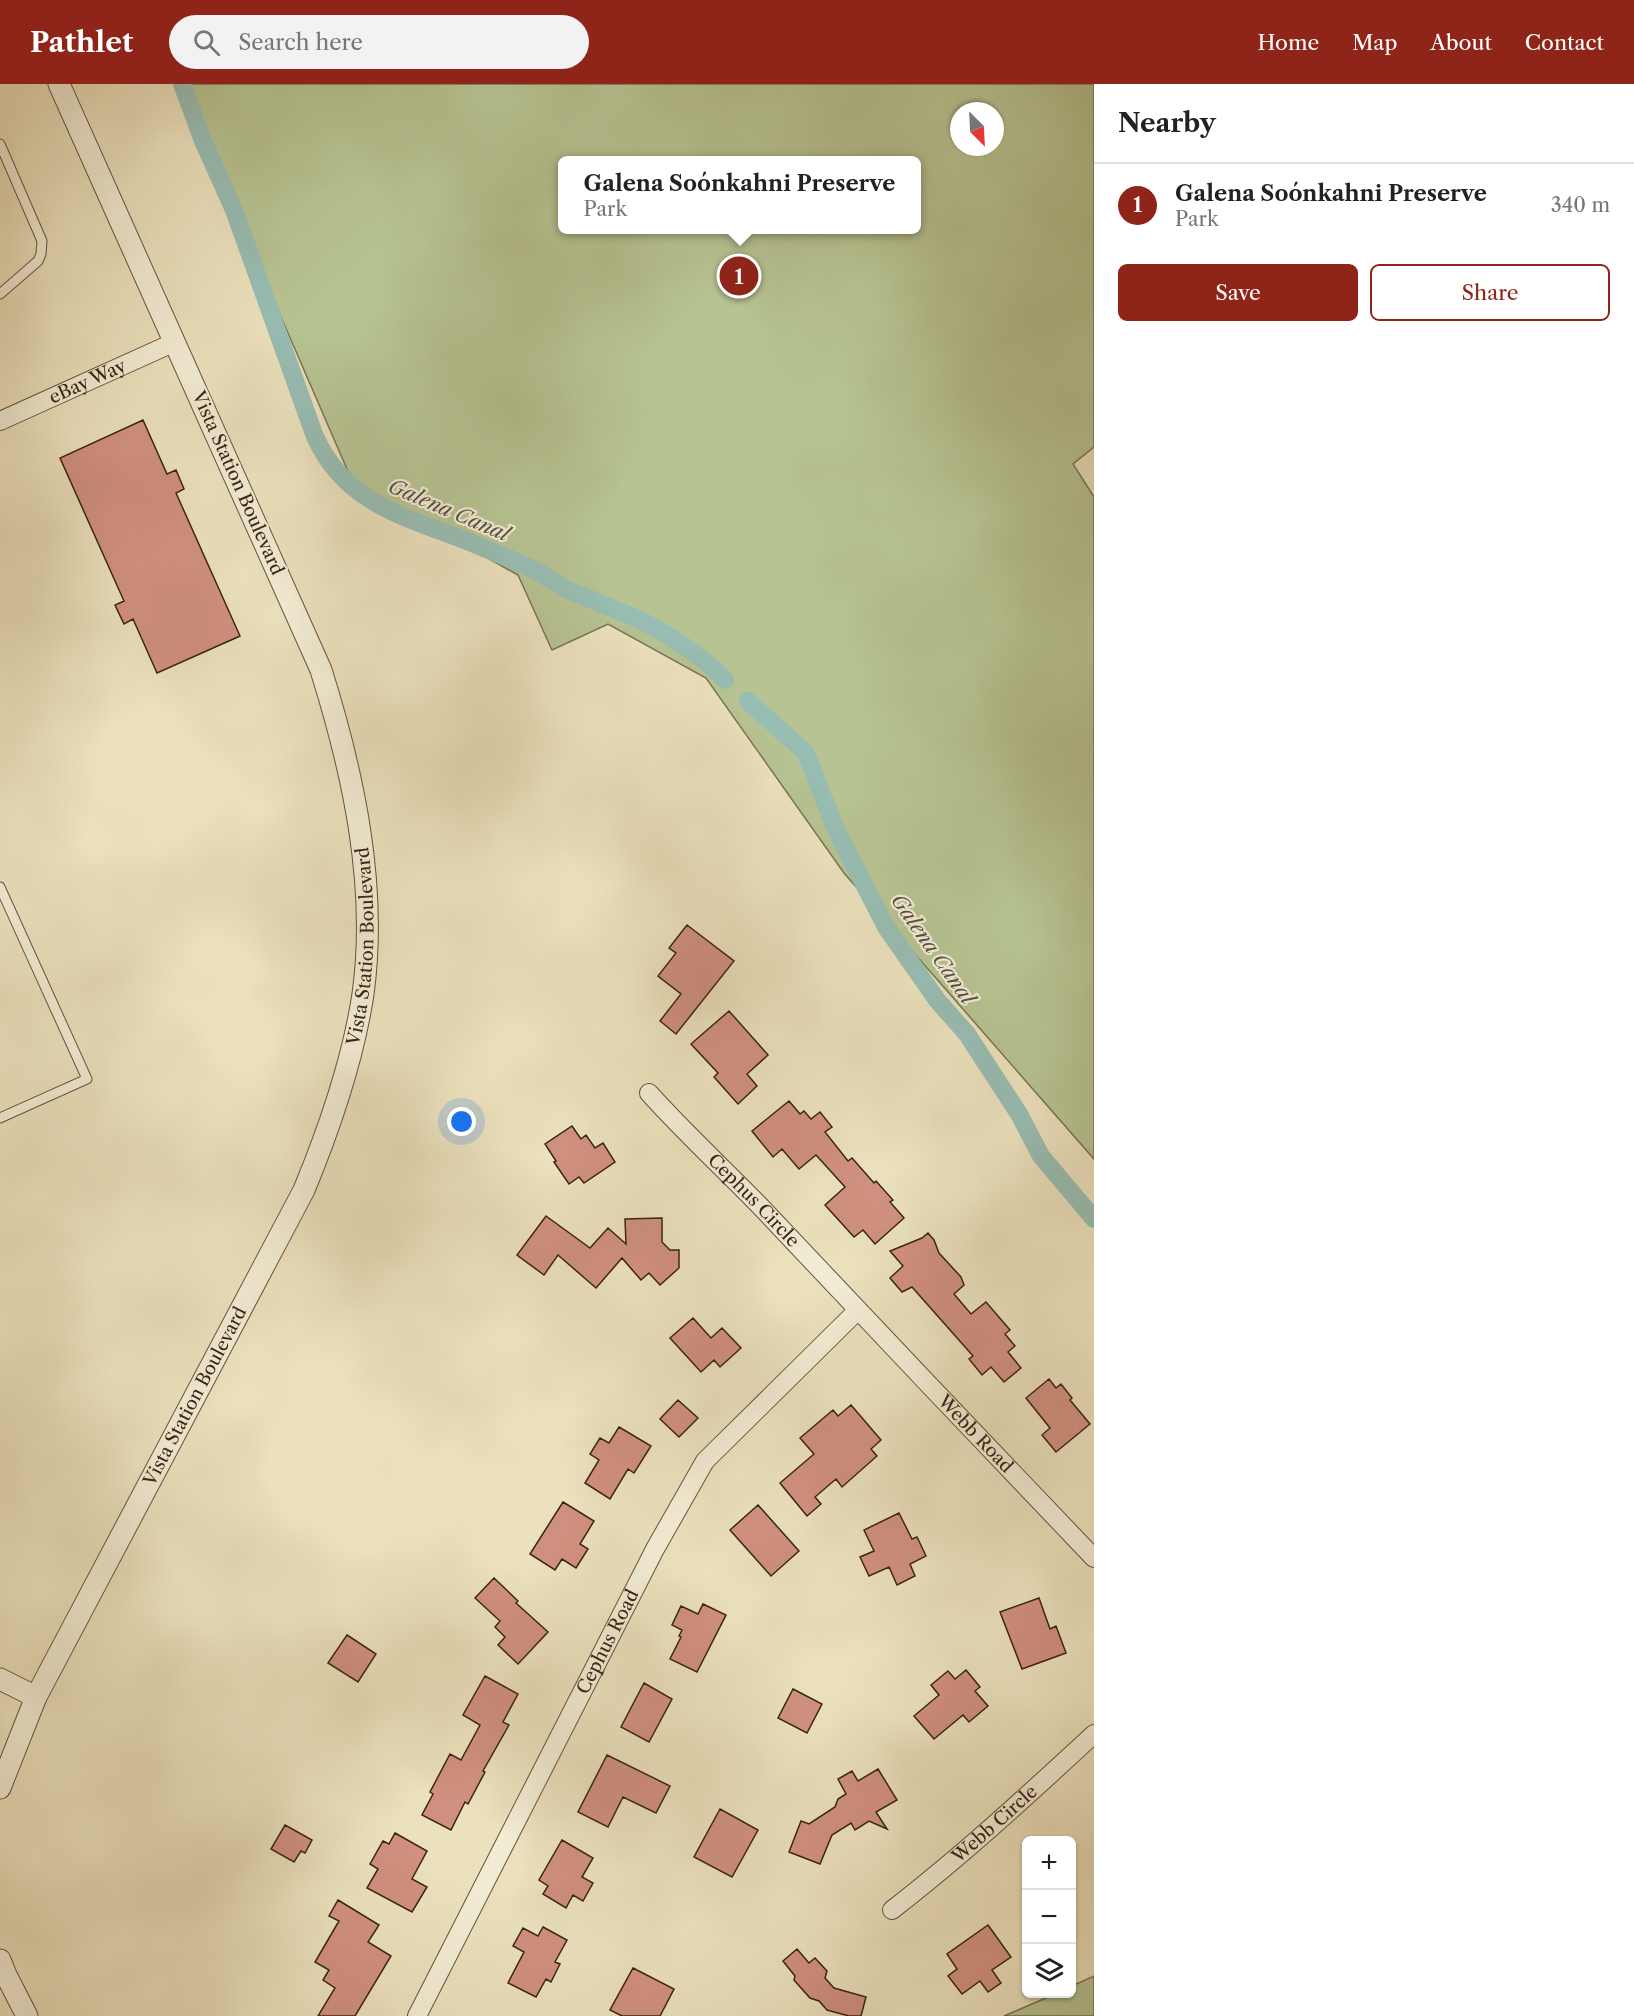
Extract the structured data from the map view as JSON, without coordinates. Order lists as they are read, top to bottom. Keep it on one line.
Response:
{"streets":{"street":["eBay Way","Vista Station Boulevard","Cephus Circle","Webb Road","Cephus Road","Webb Circle"]},"crossings":[["eBay Way","Vista Station Boulevard"],["Cephus Circle","Webb Road"],["Cephus Circle","Cephus Road"],["Webb Road","Cephus Road"]],"water":["Galena Canal"],"north":"bottom right","page":{"header":"Pathlet","search":"Search here","nav":["Home","Map","About","Contact"],"heading":"Nearby","popup":["Galena Soónkahni Preserve","Park"],"list":[{"mark":"1","name":"Galena Soónkahni Preserve","note":"Park","value":"340 m"}],"buttons":["Save","Share"],"pins":"1","map_buttons":["+","−"]}}
